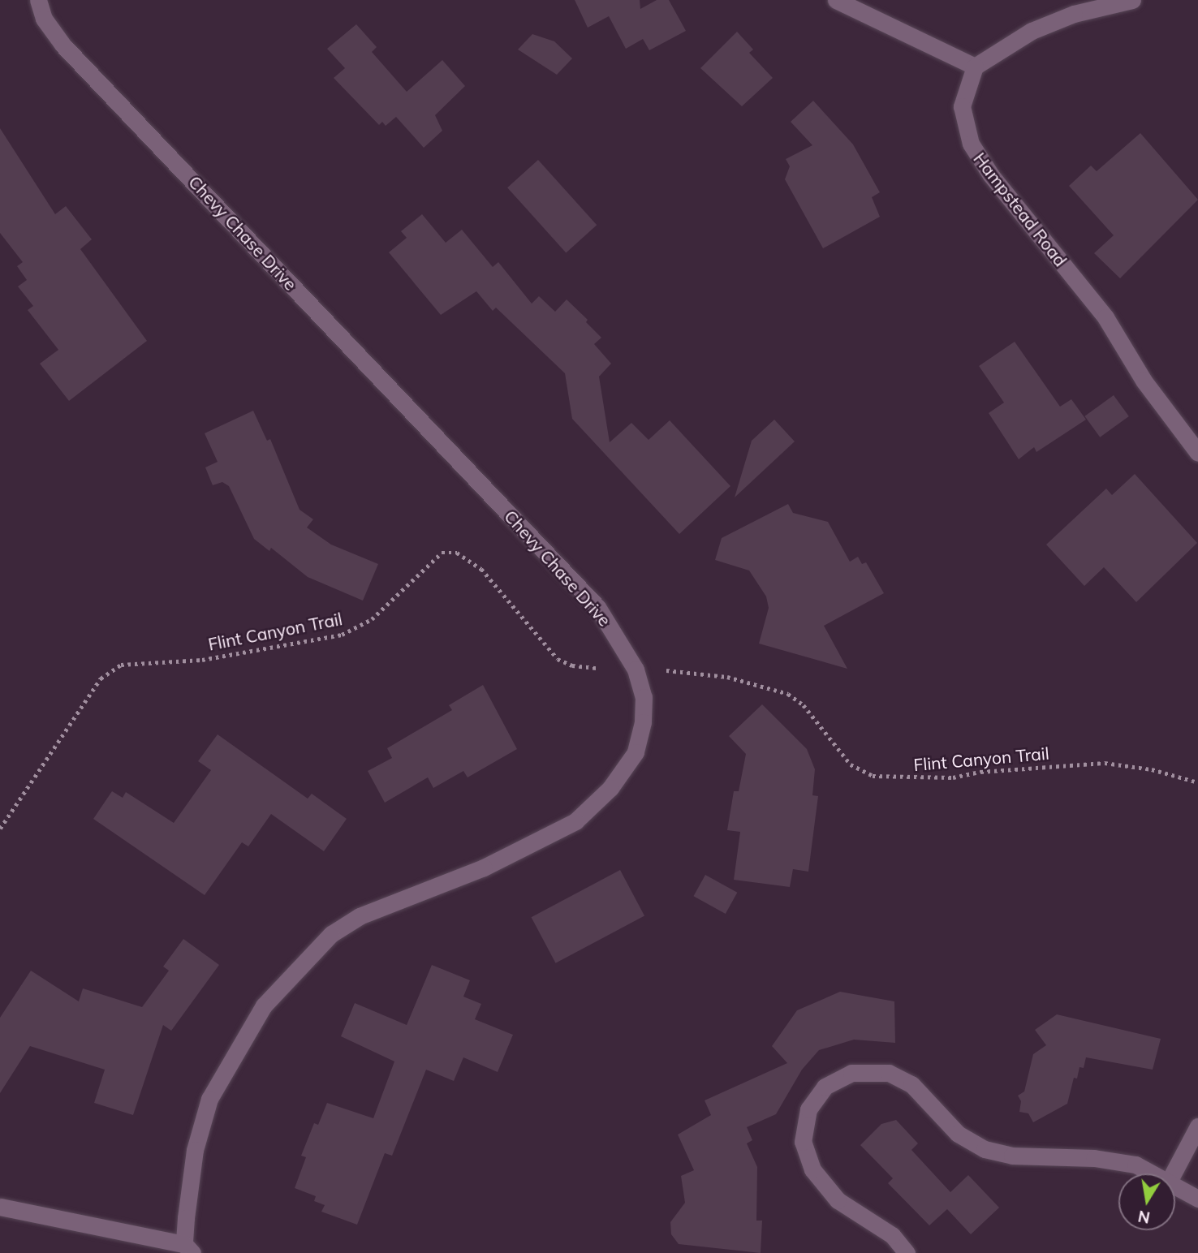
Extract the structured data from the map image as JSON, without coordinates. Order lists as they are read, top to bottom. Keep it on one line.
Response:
{"streets":{"main road":["Hampstead Road","Chevy Chase Drive"],"path":["Flint Canyon Trail"]},"north":"bottom"}
